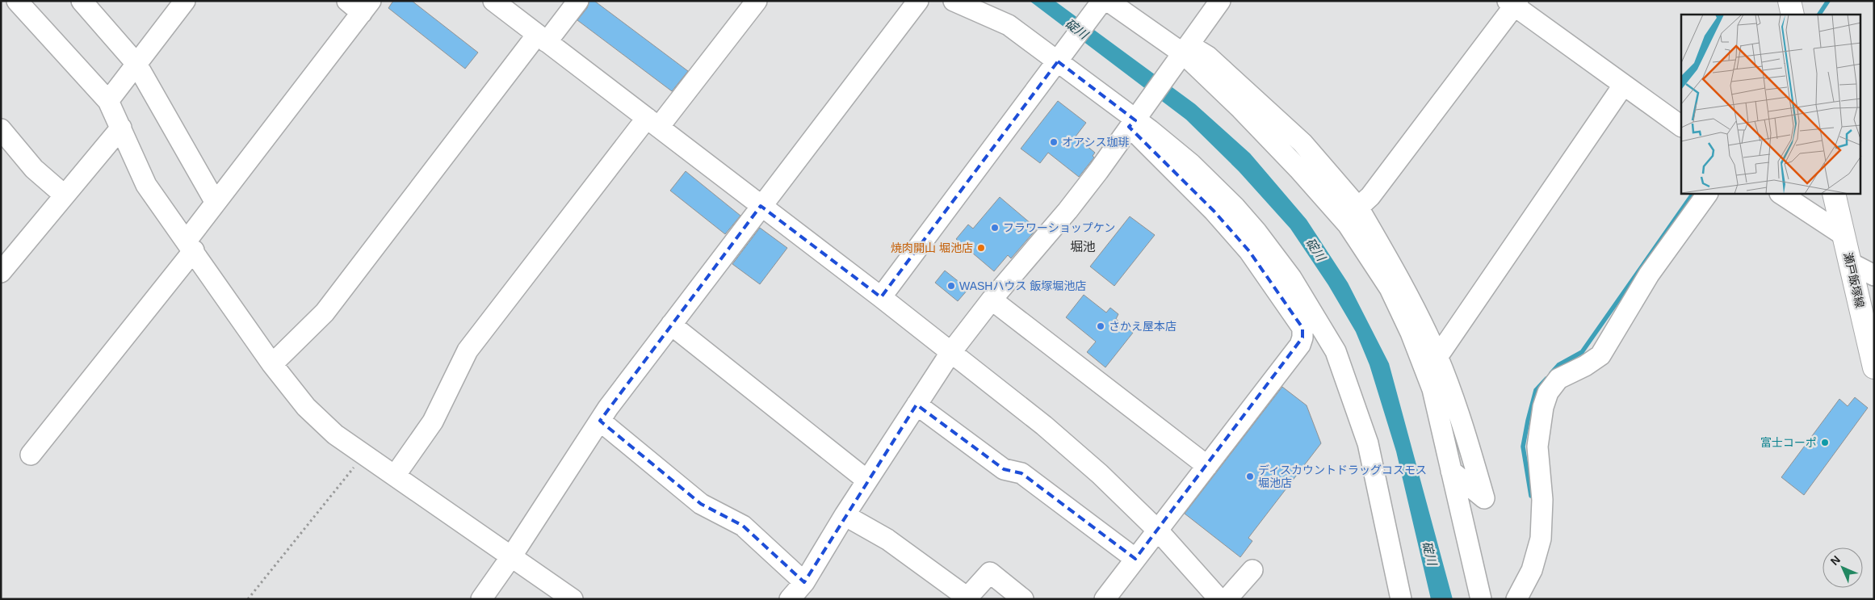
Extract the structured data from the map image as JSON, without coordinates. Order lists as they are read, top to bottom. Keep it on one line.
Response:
{"streets":{"main road":["瀬戸飯塚線"]},"districts":["堀池"],"water":["碇川"],"places":["オアシス珈琲","フラワーショップケン","焼肉開山 堀池店","WASHハウス 飯塚堀池店","さかえ屋本店","富士コーポ","ディスカウントドラッグコスモス 堀池店"],"north":"top left"}
